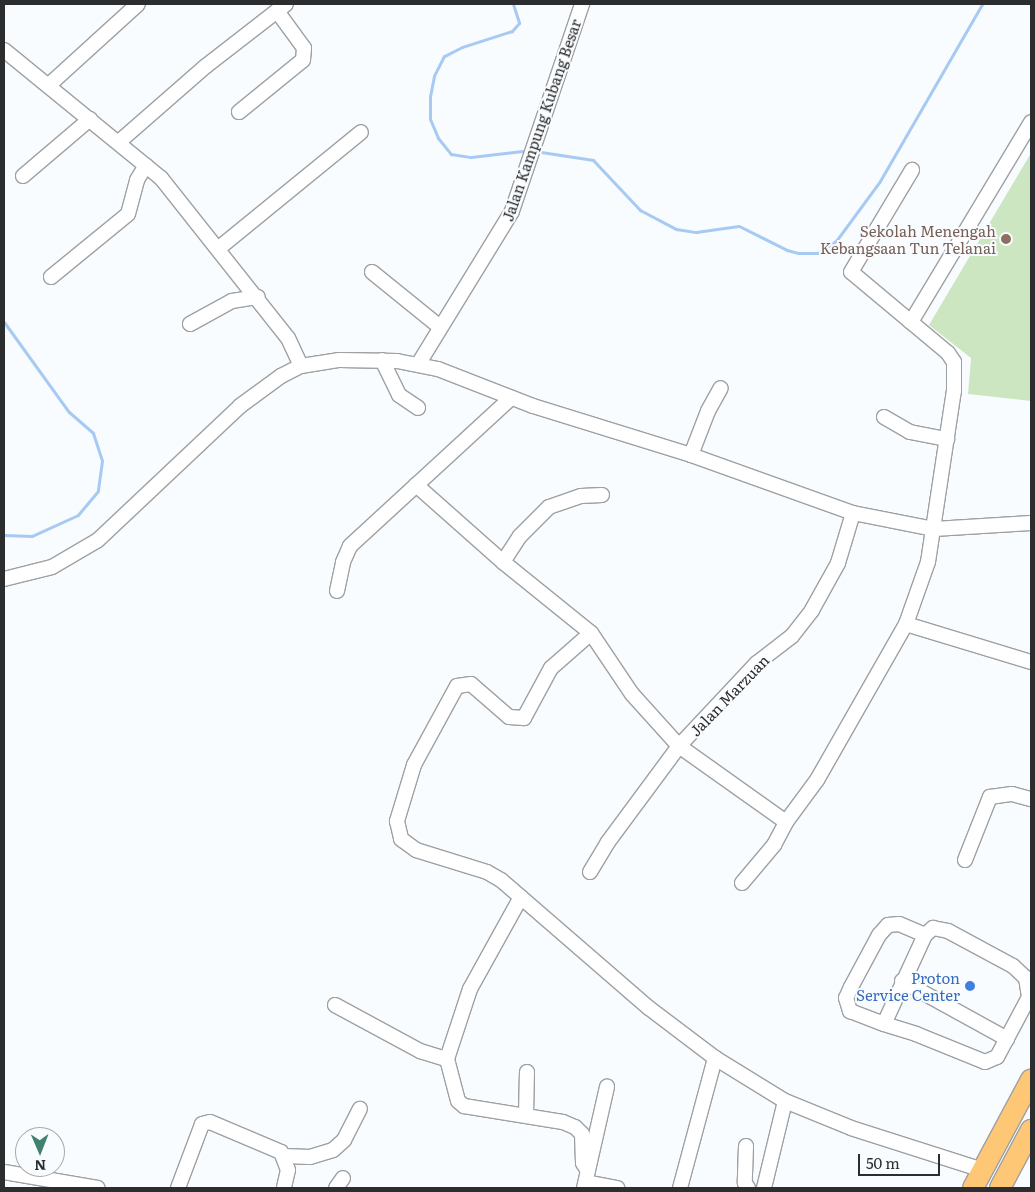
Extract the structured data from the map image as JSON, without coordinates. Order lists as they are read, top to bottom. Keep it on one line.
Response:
{"streets":{"street":["Jalan Kampung Kubang Besar","Jalan Marzuan"]},"places":["Sekolah Menengah Kebangsaan Tun Telanai","Proton Service Center"],"scale_bar":"50 m","north":"bottom"}
